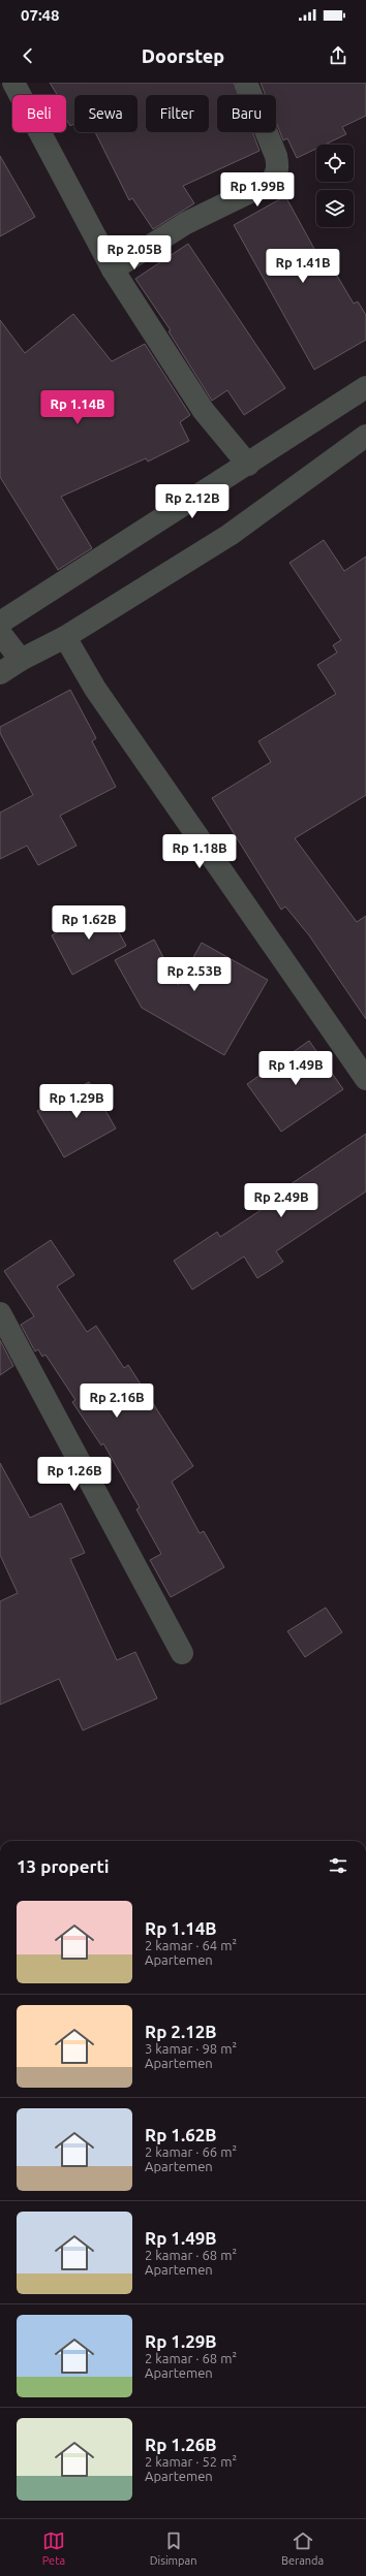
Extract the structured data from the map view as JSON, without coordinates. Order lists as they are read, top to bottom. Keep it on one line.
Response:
{"page":{"status":"07:48","header":"Doorstep","chip":["Beli","Sewa","Filter","Baru"],"price":["Rp 1.99B","Rp 2.05B","Rp 1.41B","Rp 1.14B","Rp 2.12B","Rp 1.18B","Rp 1.62B","Rp 2.53B","Rp 1.49B","Rp 1.29B","Rp 2.49B","Rp 2.16B","Rp 1.26B"],"heading":"13 properti","list":[{"name":"Rp 1.14B","note":"2 kamar · 64 m² · Apartemen"},{"name":"Rp 2.12B","note":"3 kamar · 98 m² · Apartemen"},{"name":"Rp 1.62B","note":"2 kamar · 66 m² · Apartemen"},{"name":"Rp 1.49B","note":"2 kamar · 68 m² · Apartemen"},{"name":"Rp 1.29B","note":"2 kamar · 68 m² · Apartemen"},{"name":"Rp 1.26B","note":"2 kamar · 52 m² · Apartemen"}],"tabs":["Peta","Disimpan","Beranda"]}}
